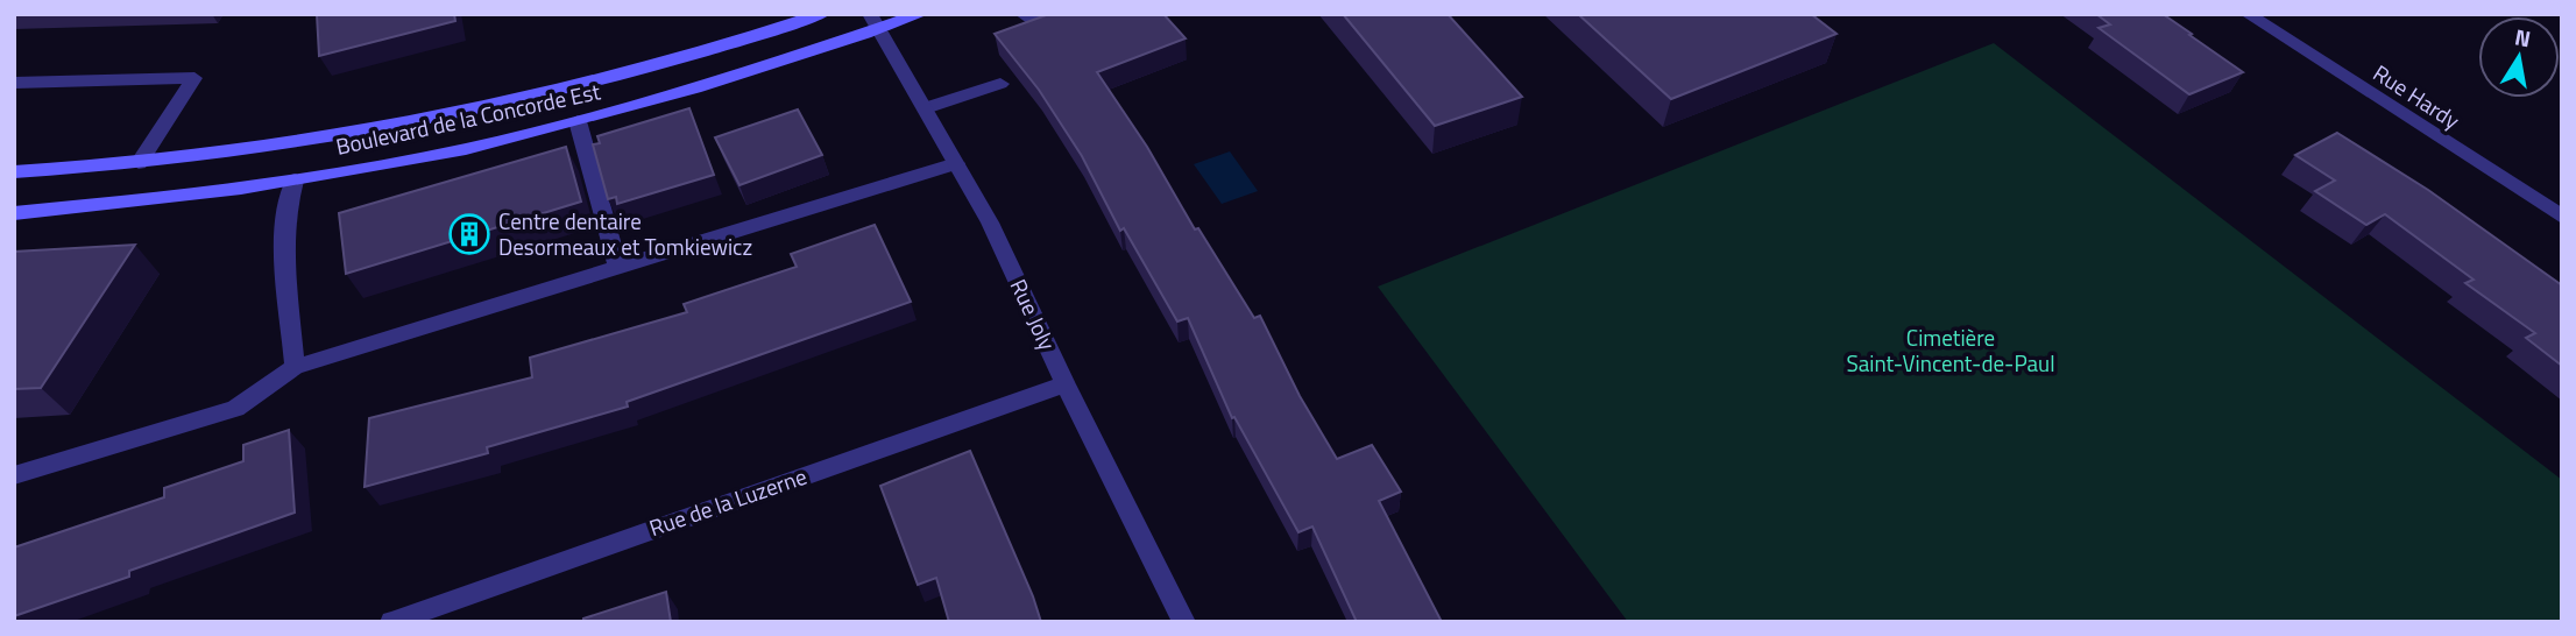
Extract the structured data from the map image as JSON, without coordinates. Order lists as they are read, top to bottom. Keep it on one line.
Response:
{"streets":{"street":["Rue Hardy","Boulevard de la Concorde Est","Rue Joly","Rue de la Luzerne"]},"crossings":[["Boulevard de la Concorde Est","Rue Joly"],["Rue Joly","Rue de la Luzerne"]],"parks":["Cimetière Saint-Vincent-de-Paul"],"places":{"building":["Centre dentaire Desormeaux et Tomkiewicz"]},"north":"top"}
